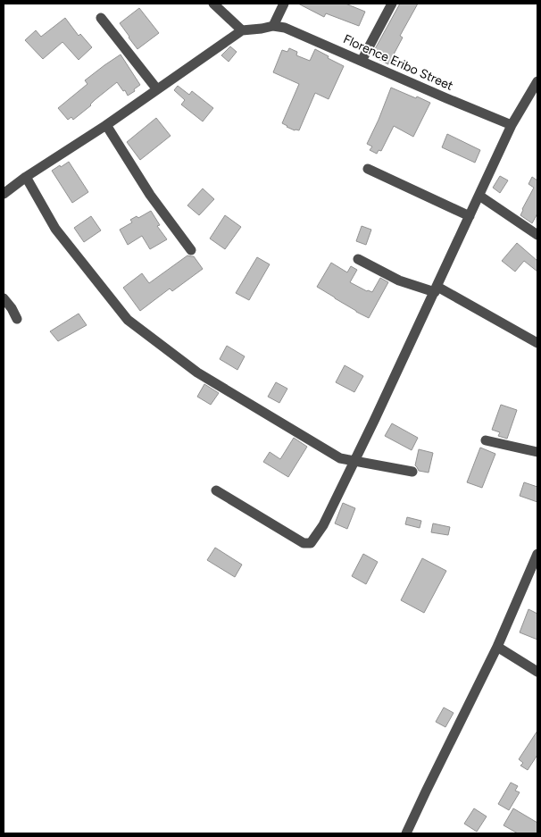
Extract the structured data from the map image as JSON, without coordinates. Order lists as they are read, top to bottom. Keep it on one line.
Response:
{"streets":{"street":["Florence Eribo Street"]}}
